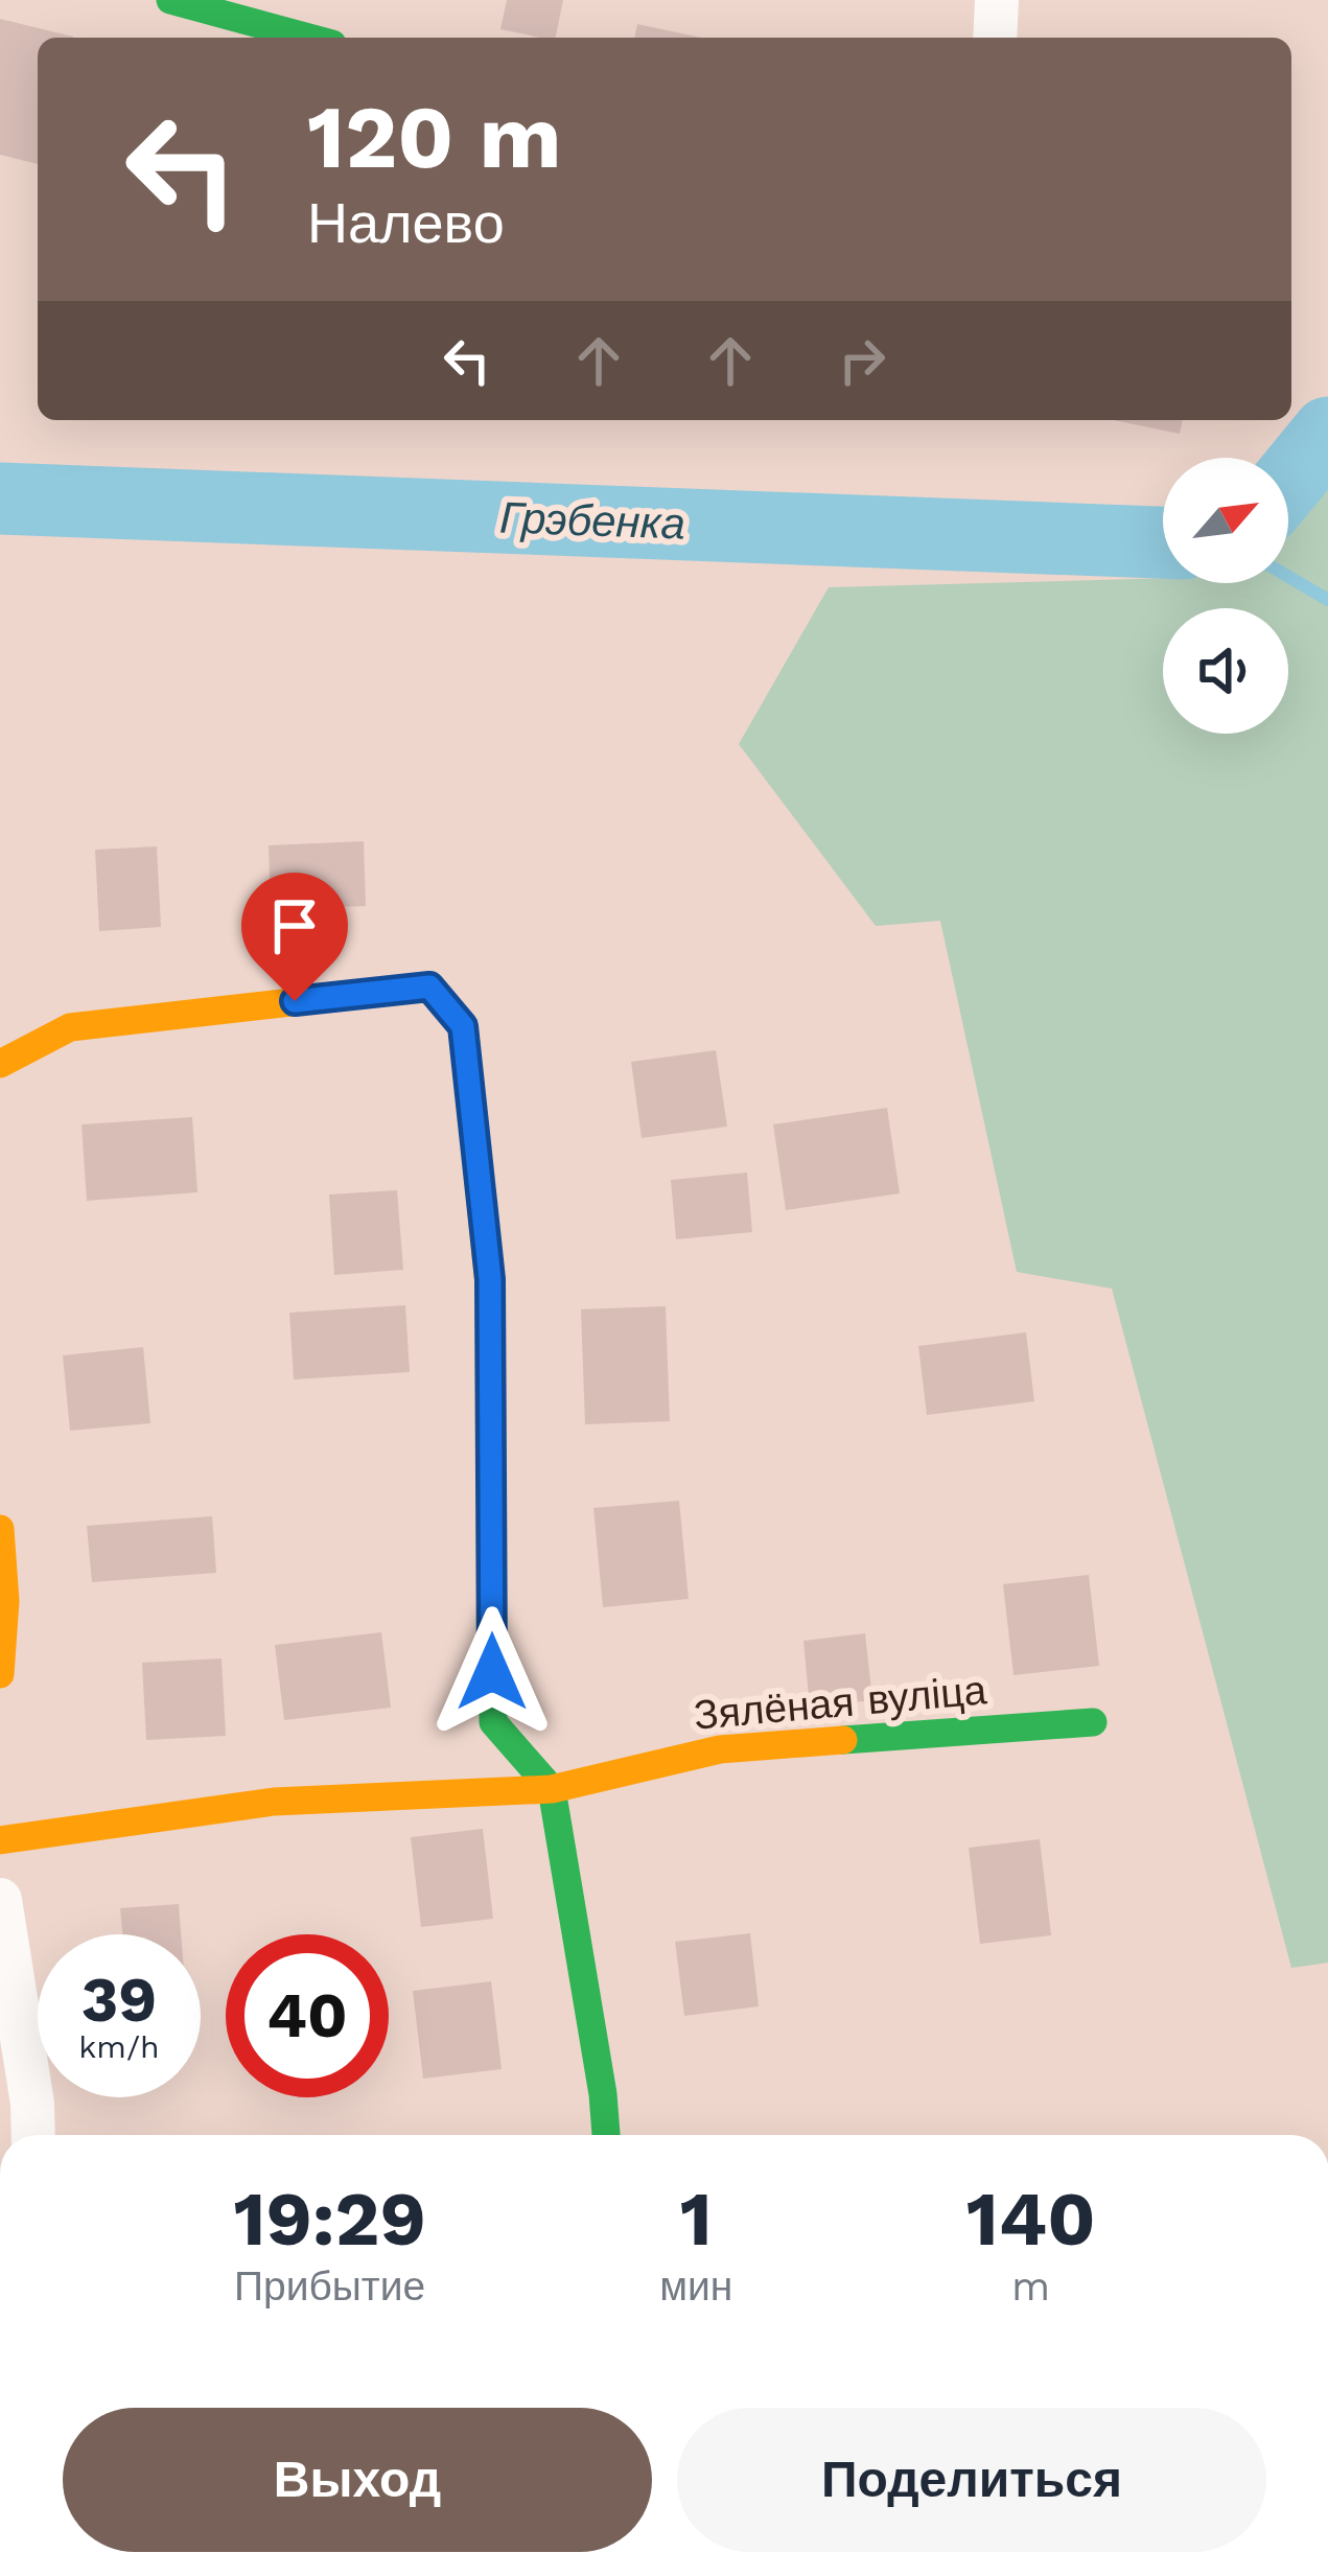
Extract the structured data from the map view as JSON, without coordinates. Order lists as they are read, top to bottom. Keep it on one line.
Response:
{"streets":{"street":["Зялёная вуліца"]},"water":["Грэбенка"],"north":"top right","page":{"turn":["120 m","Налево"],"speed":"39 km/h","limit":"40","eta":["19:29","Прибытие","1","мин","140","m"],"buttons":["Выход","Поделиться"]}}
